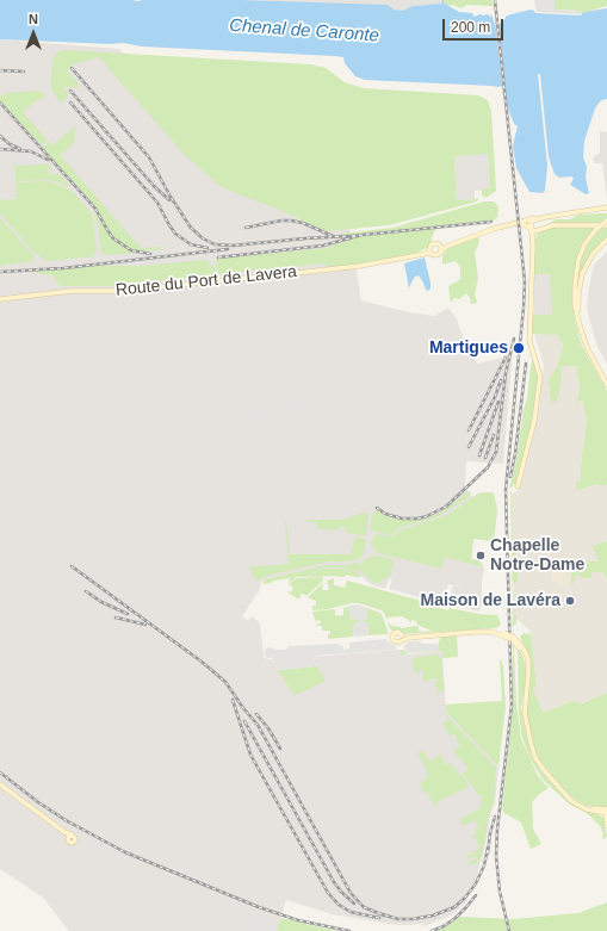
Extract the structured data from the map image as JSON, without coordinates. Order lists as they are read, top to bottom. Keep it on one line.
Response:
{"streets":{"street":["Route du Port de Lavera"]},"water":["Chenal de Caronte"],"places":["Martigues","Chapelle Notre-Dame","Maison de Lavéra"],"scale_bar":"200 m","north":"top"}
